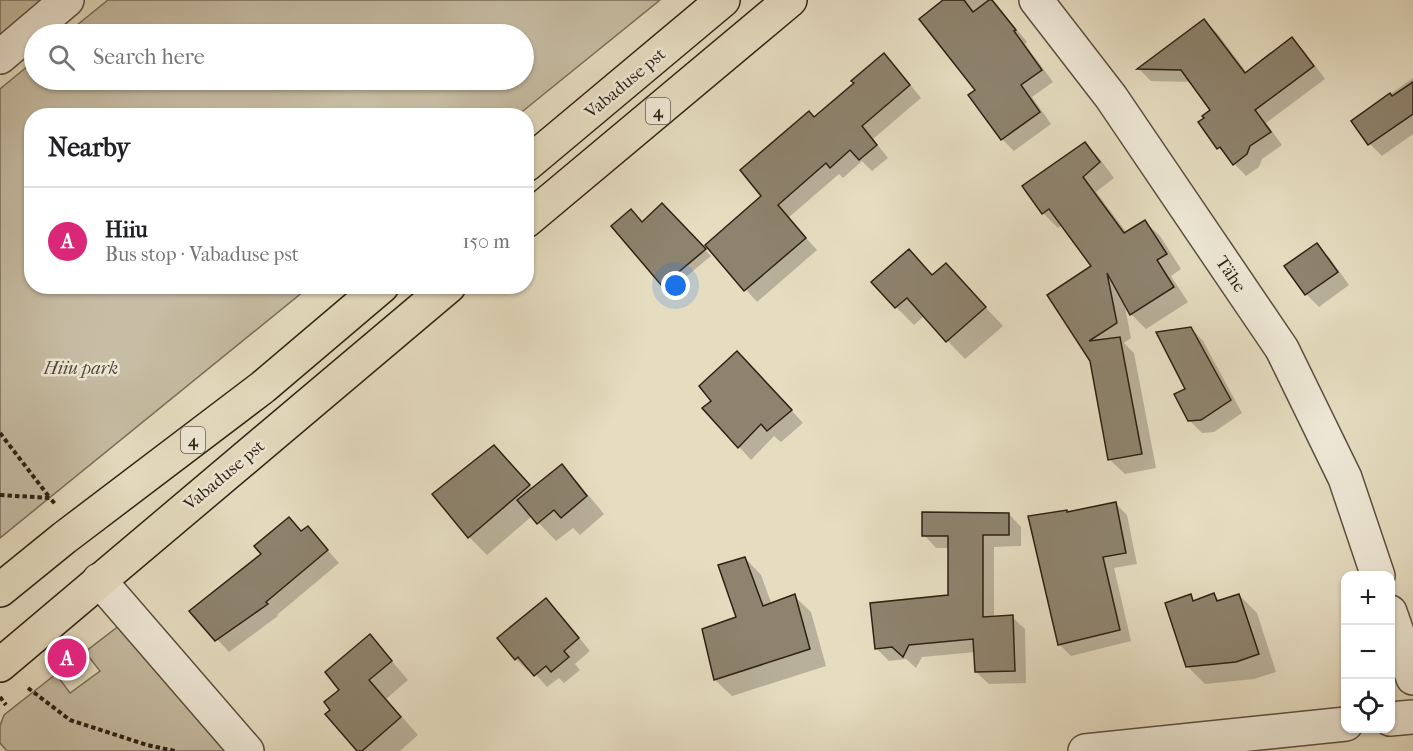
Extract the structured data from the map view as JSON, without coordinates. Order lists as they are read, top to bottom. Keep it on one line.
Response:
{"streets":{"highway":["Vabaduse pst","4"],"street":["Tähe"]},"parks":["Hiiu park"],"page":{"search":"Search here","heading":"Nearby","list":[{"mark":"A","name":"Hiiu","note":"Bus stop · Vabaduse pst","value":"150 m"}],"map_buttons":["+","−"],"pins":"A"}}
